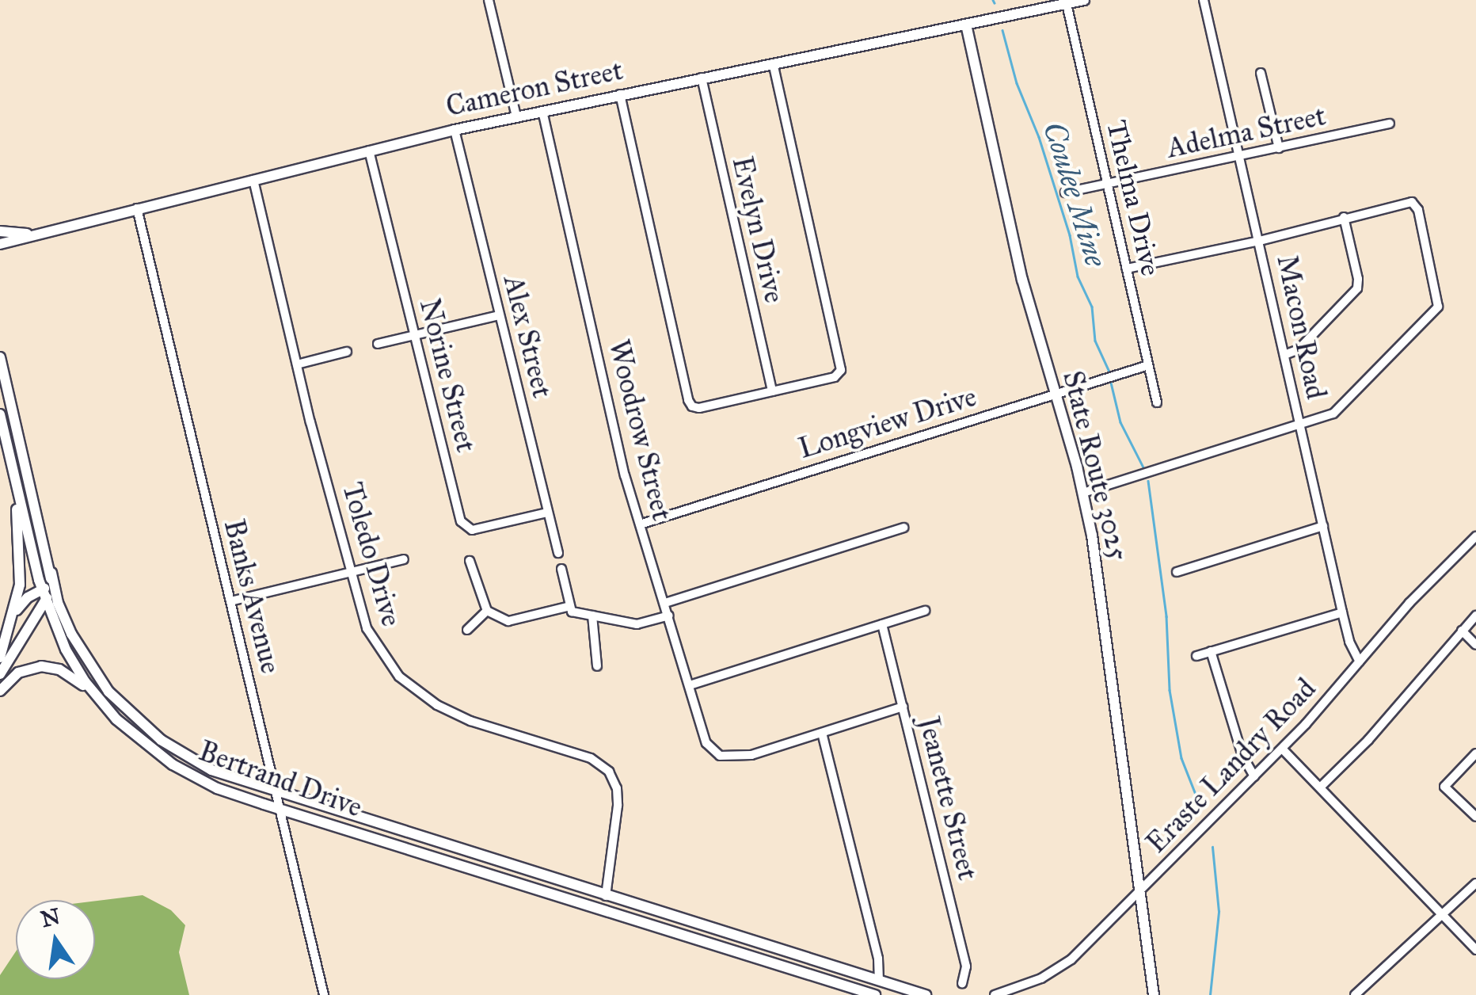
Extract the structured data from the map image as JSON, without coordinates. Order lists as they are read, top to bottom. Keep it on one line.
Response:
{"streets":{"main road":["Cameron Street","State Route 3025","Bertrand Drive"],"street":["Adelma Street","Thelma Drive","Evelyn Drive","Macon Road","Alex Street","Norine Street","Longview Drive","Woodrow Street","Toledo Drive","Banks Avenue","Eraste Landry Road","Jeanette Street"]},"crossings":[["Cameron Street","Thelma Drive"],["Cameron Street","Evelyn Drive"],["Cameron Street","Alex Street"],["Cameron Street","Norine Street"],["Cameron Street","Woodrow Street"],["Cameron Street","State Route 3025"],["Cameron Street","Toledo Drive"],["Cameron Street","Banks Avenue"],["Adelma Street","Thelma Drive"],["Adelma Street","Macon Road"],["Thelma Drive","Longview Drive"],["Macon Road","Eraste Landry Road"],["Alex Street","Norine Street"],["Longview Drive","Woodrow Street"],["Longview Drive","State Route 3025"],["State Route 3025","Eraste Landry Road"],["Toledo Drive","Bertrand Drive"],["Banks Avenue","Bertrand Drive"]],"water":["Coulee Mine"],"north":"top"}
